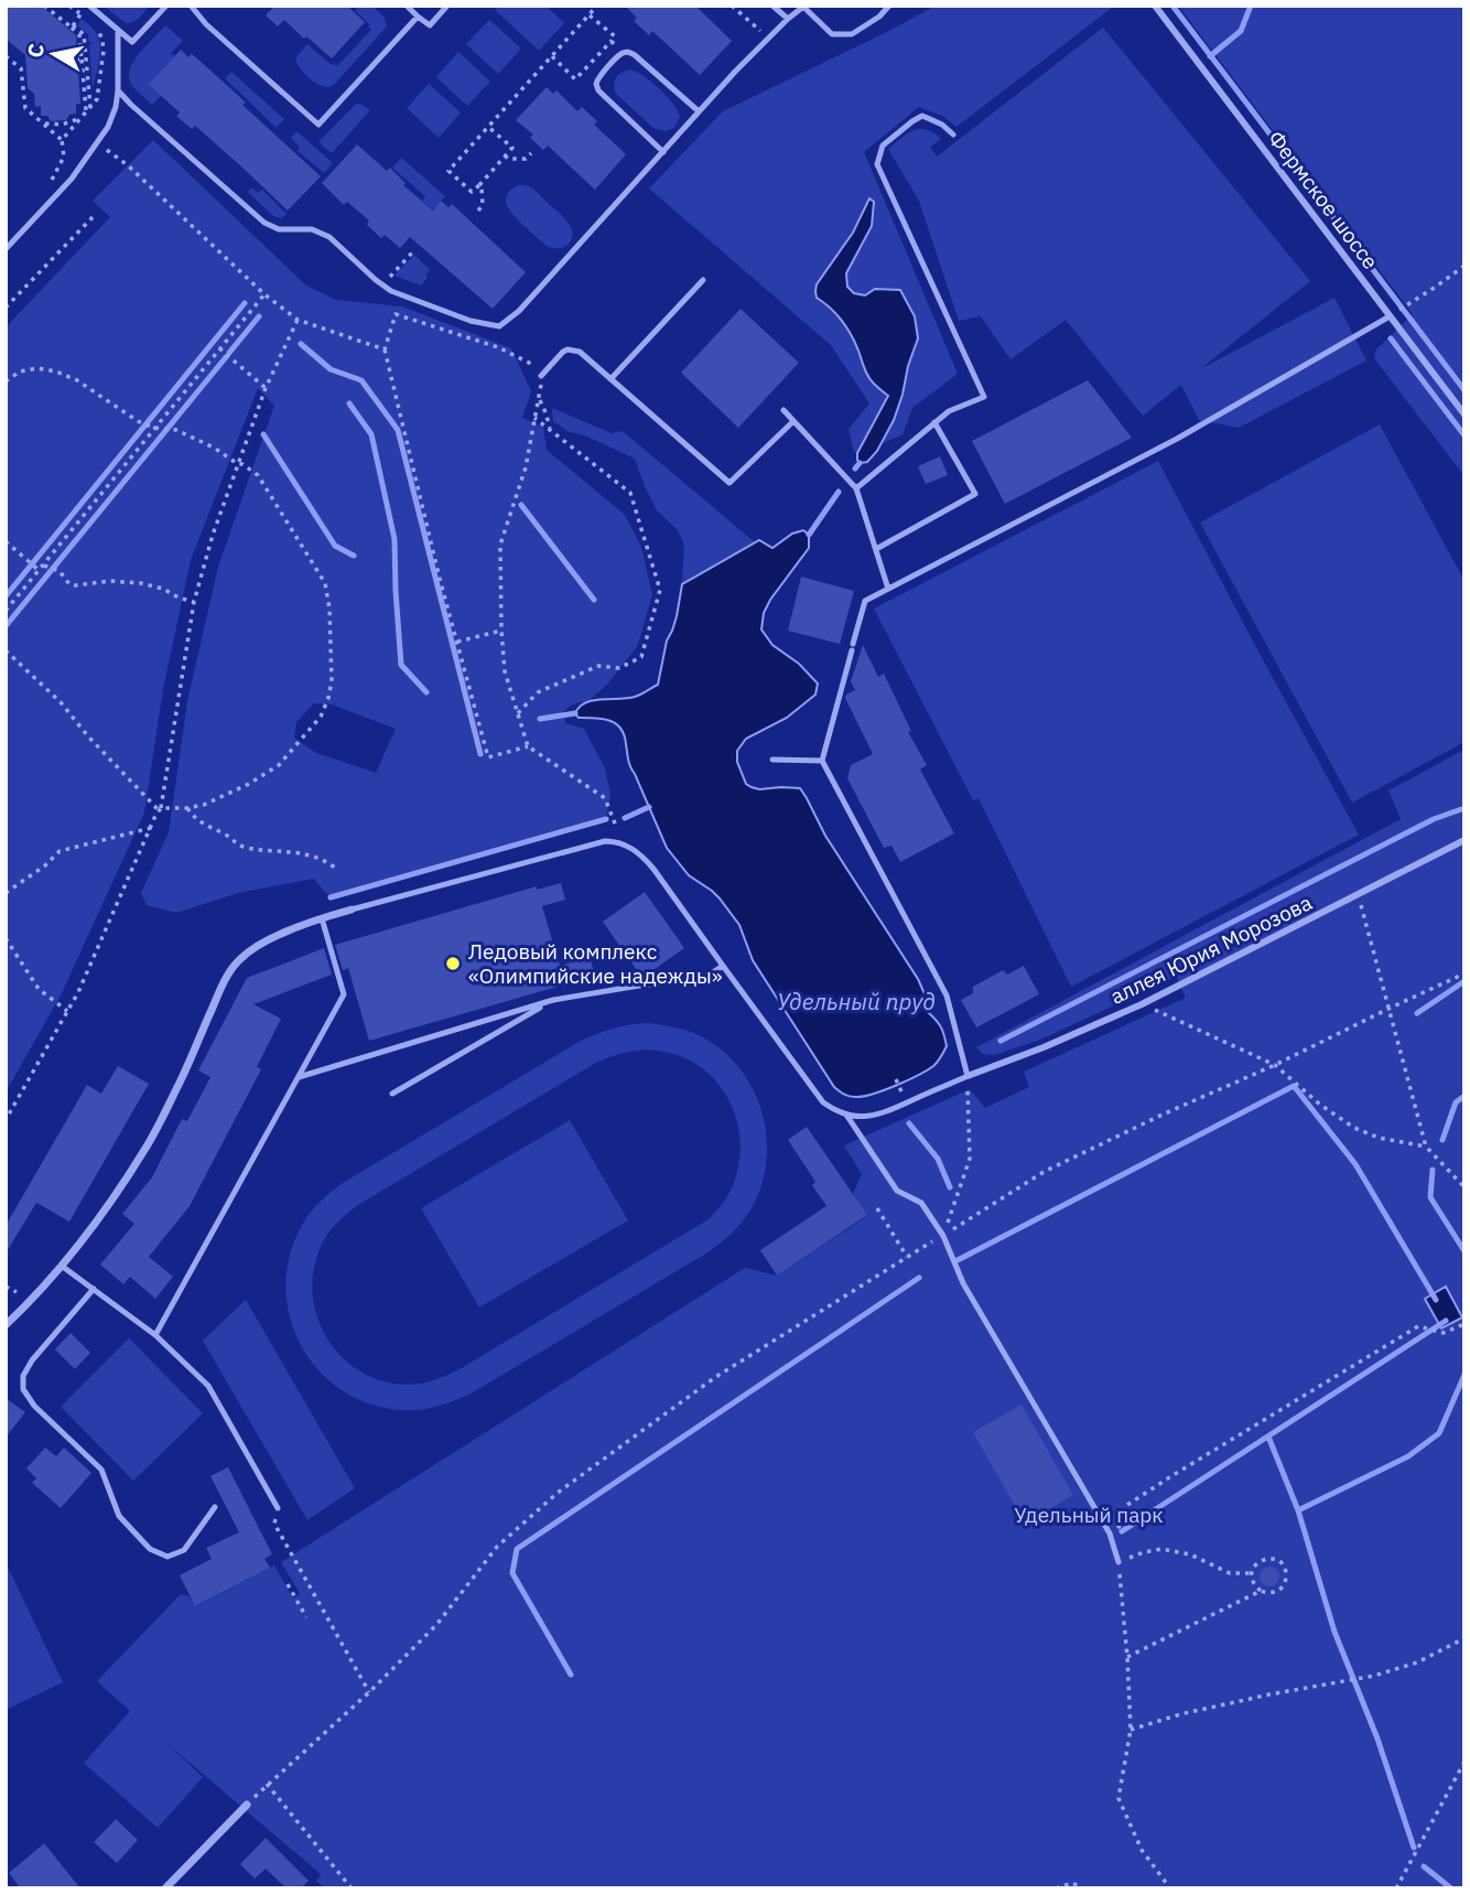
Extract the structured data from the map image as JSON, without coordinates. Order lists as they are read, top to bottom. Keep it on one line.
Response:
{"streets":{"street":["Фермское шоссе","аллея Юрия Морозова"]},"water":["Удельный пруд"],"parks":["Удельный парк"],"places":["Ледовый комплекс «Олимпийские надежды»"],"north":"left"}
